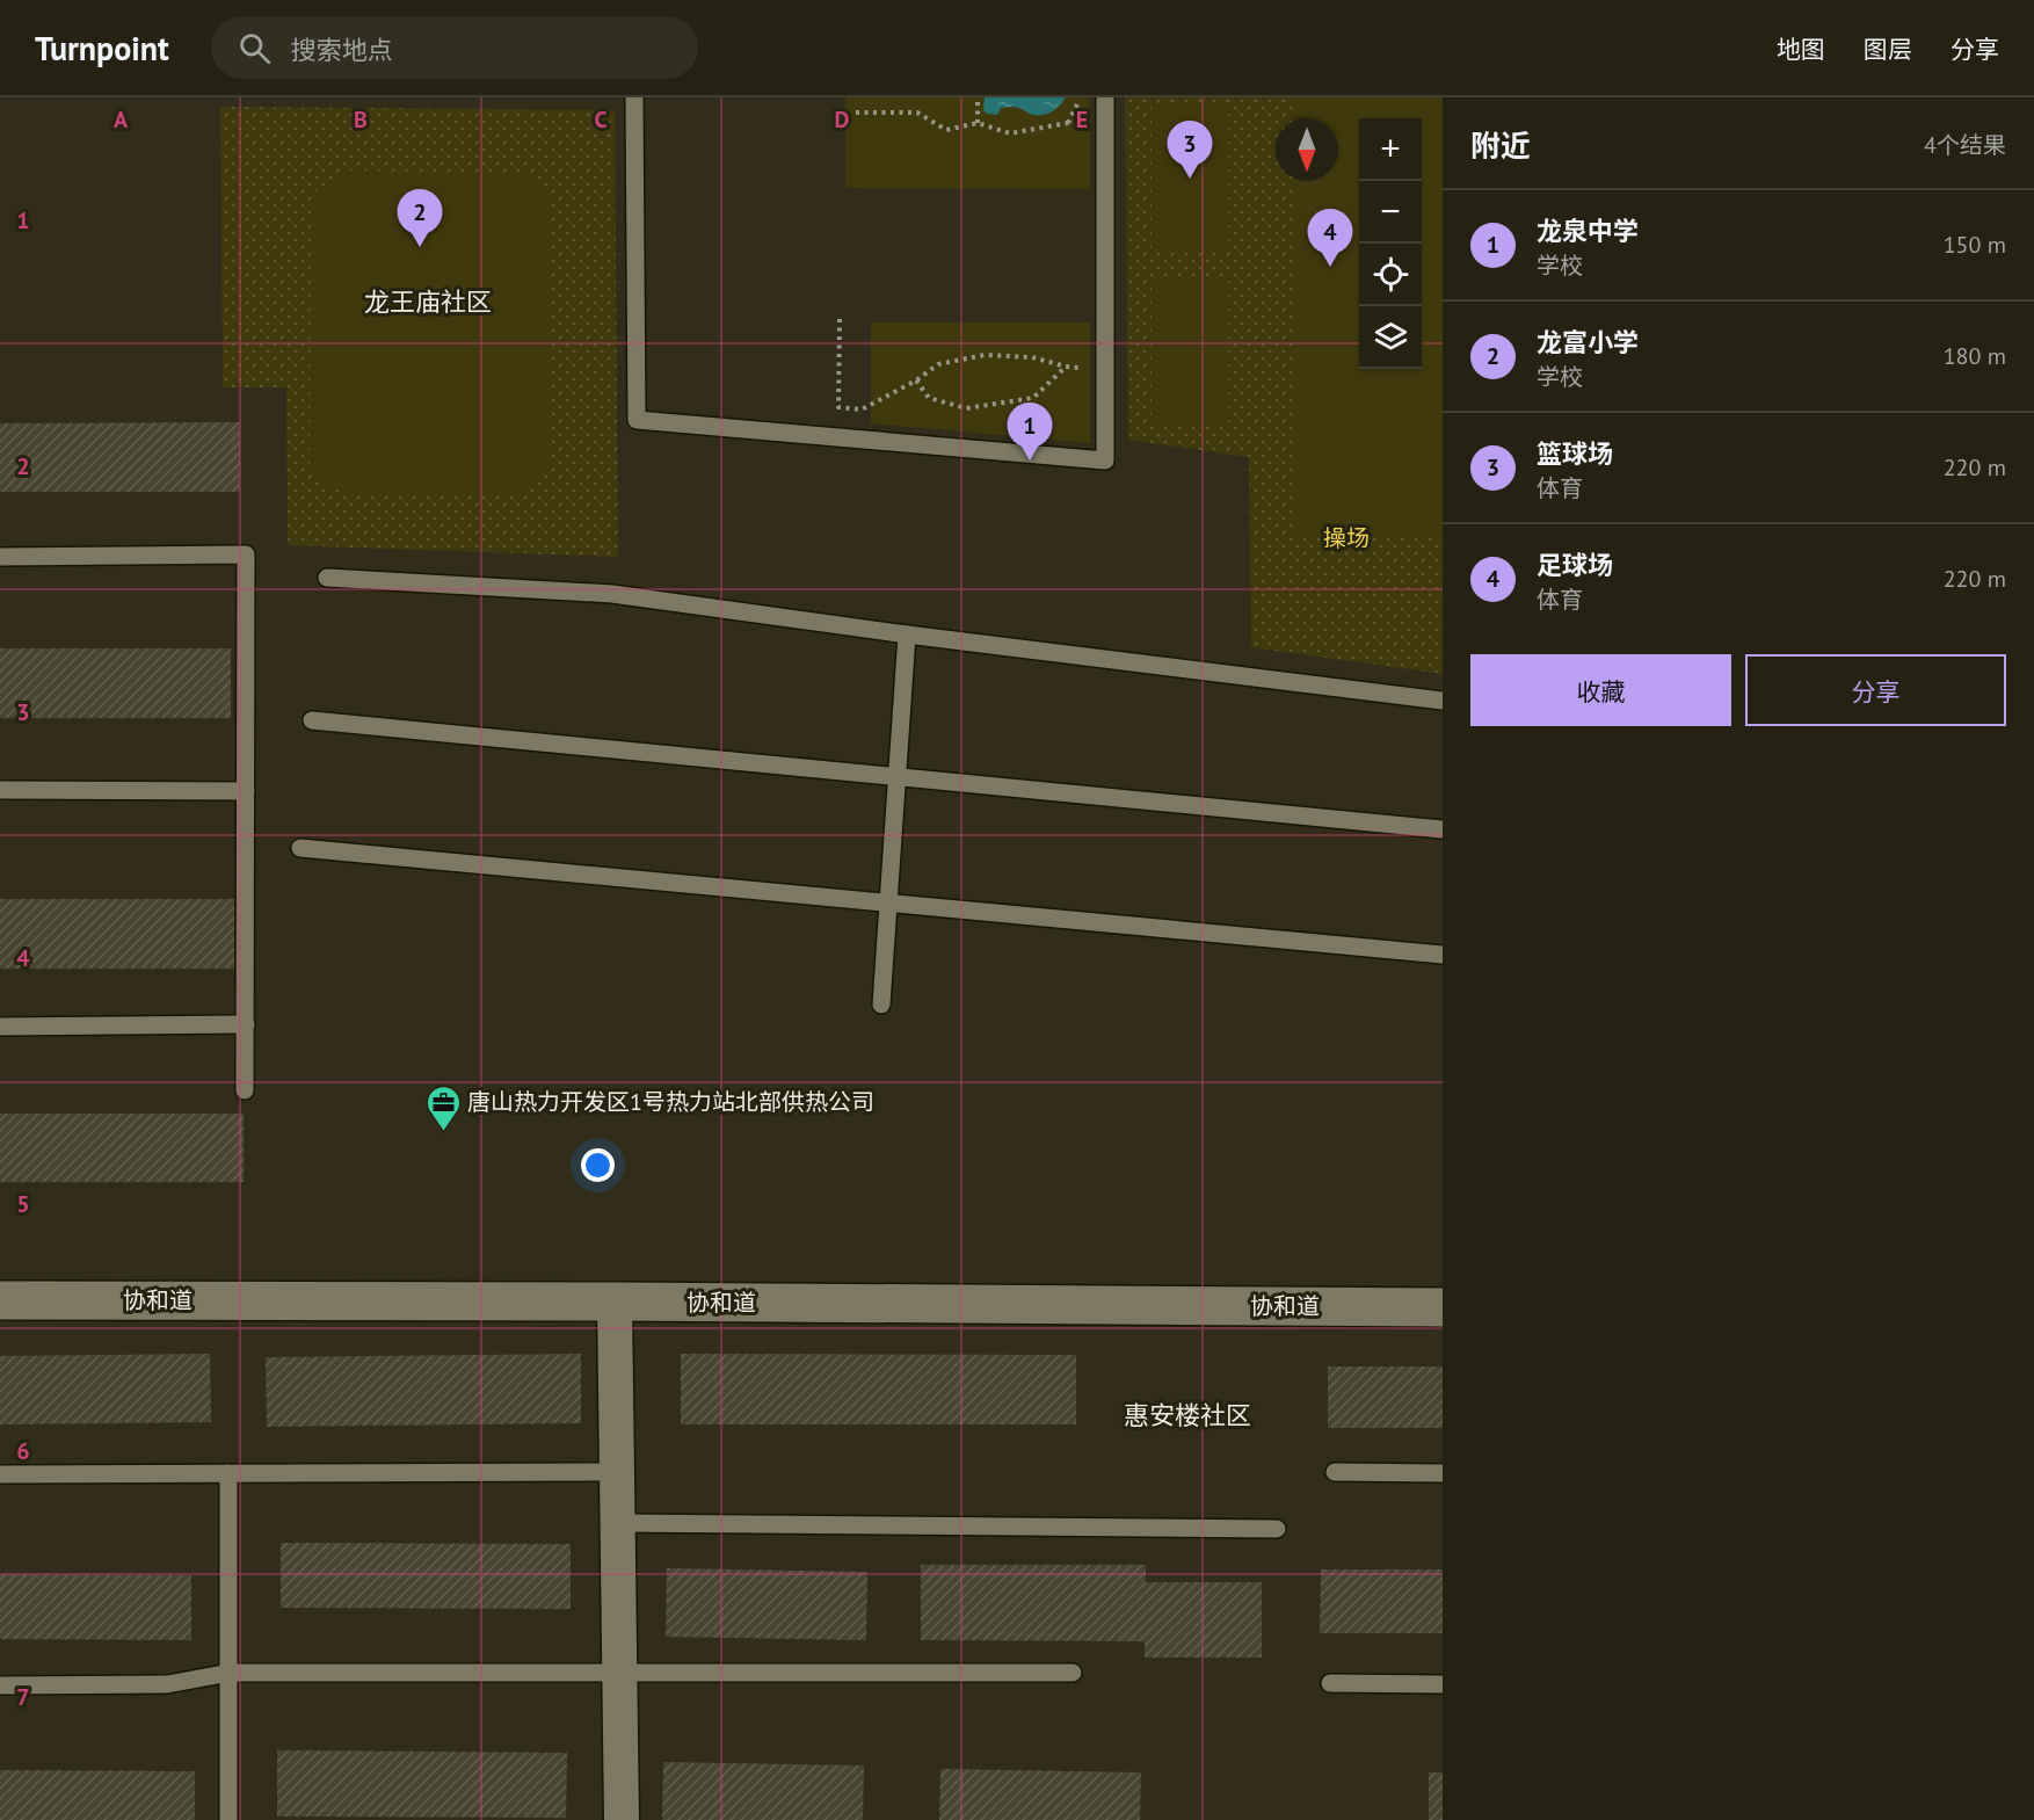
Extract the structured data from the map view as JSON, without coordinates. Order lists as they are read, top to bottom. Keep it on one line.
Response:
{"streets":{"street":["协和道"]},"districts":["龙王庙社区","惠安楼社区"],"parks":["操场"],"places":{"office":["唐山热力开发区1号热力站北部供热公司"]},"north":"bottom","page":{"header":"Turnpoint","search":"搜索地点","nav":["地图","图层","分享"],"heading":["附近","4个结果"],"map_buttons":["+","−"],"pins":["3","2","4","1"],"list":[{"mark":"1","name":"龙泉中学","note":"学校","value":"150 m"},{"mark":"2","name":"龙富小学","note":"学校","value":"180 m"},{"mark":"3","name":"篮球场","note":"体育","value":"220 m"},{"mark":"4","name":"足球场","note":"体育","value":"220 m"}],"buttons":["收藏","分享"]},"grid":{"columns":["A","B","C","D","E"],"rows":["1","2","3","4","5","6","7"]}}
